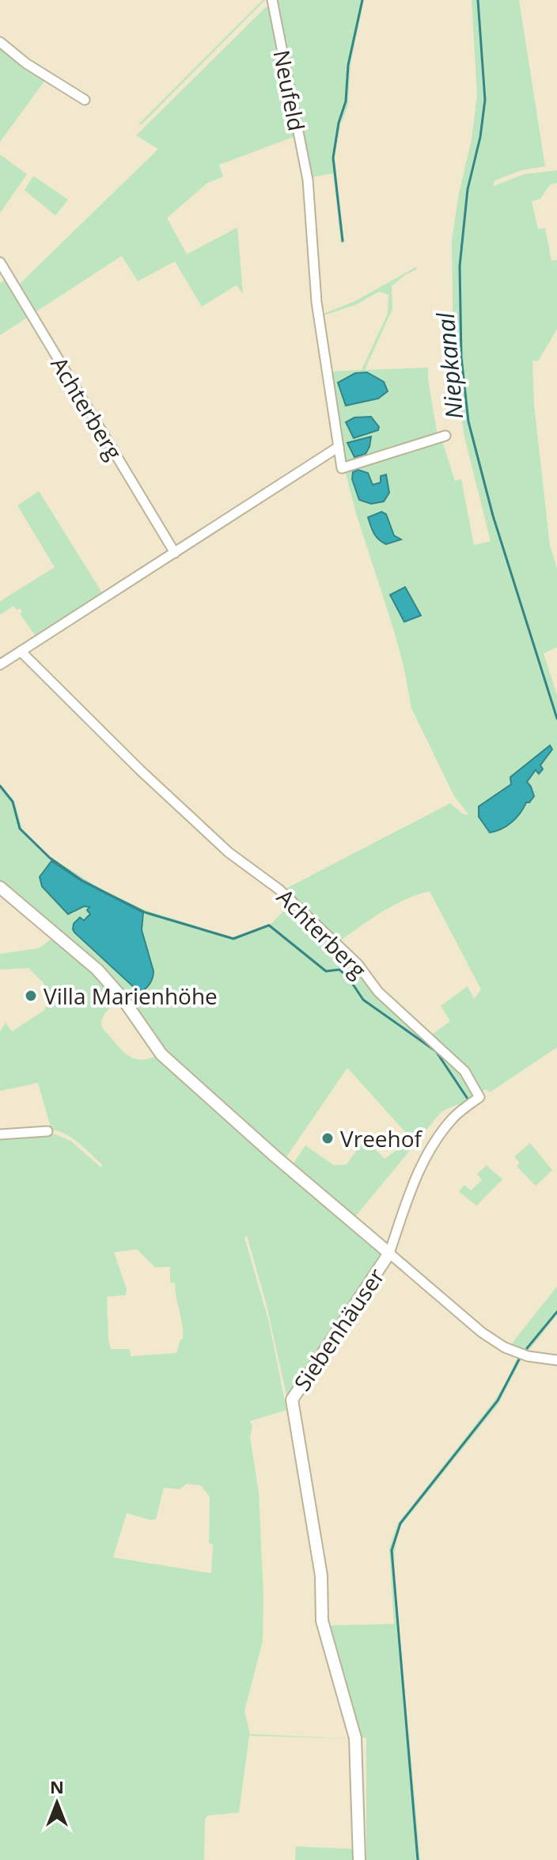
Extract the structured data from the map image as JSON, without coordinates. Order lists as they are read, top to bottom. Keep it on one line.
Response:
{"streets":{"street":["Neufeld","Achterberg","Siebenhäuser"]},"crossings":[["Achterberg","Siebenhäuser"]],"water":["Niepkanal"],"places":["Villa Marienhöhe","Vreehof"],"north":"top"}
